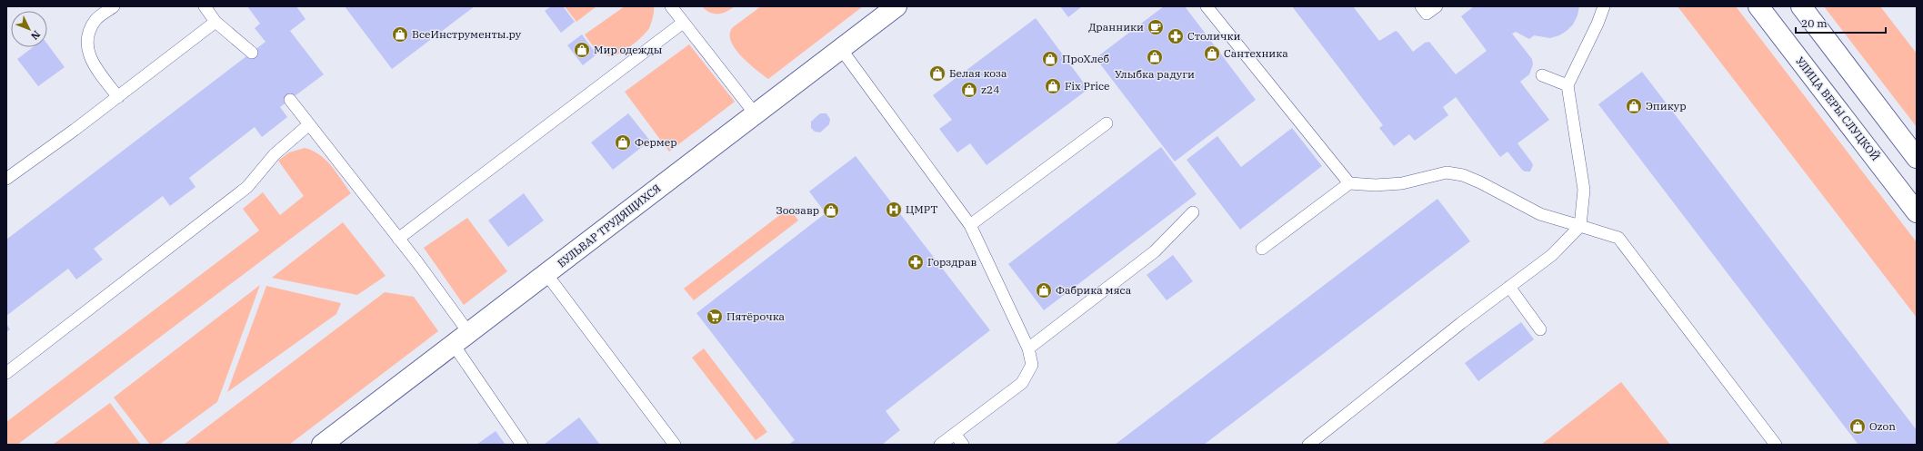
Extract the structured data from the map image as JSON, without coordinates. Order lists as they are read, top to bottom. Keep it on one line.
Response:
{"streets":{"street":["УЛИЦА ВЕРЫ СЛУЦКОЙ","БУЛЬВАР ТРУДЯЩИХСЯ"]},"places":{"cafe":["Дранники"],"shop":["ВсеИнструменты.ру","Мир одежды","Сантехника","Улыбка радуги","ПроХлеб","Белая коза","Fix Price","z24","Эпикур","Фермер","Зоозавр","Фабрика мяса","Ozon"],"pharmacy":["Столички","Горздрав"],"hospital":["ЦМРТ"],"supermarket":["Пятёрочка"]},"scale_bar":"20 m","north":"bottom right"}
